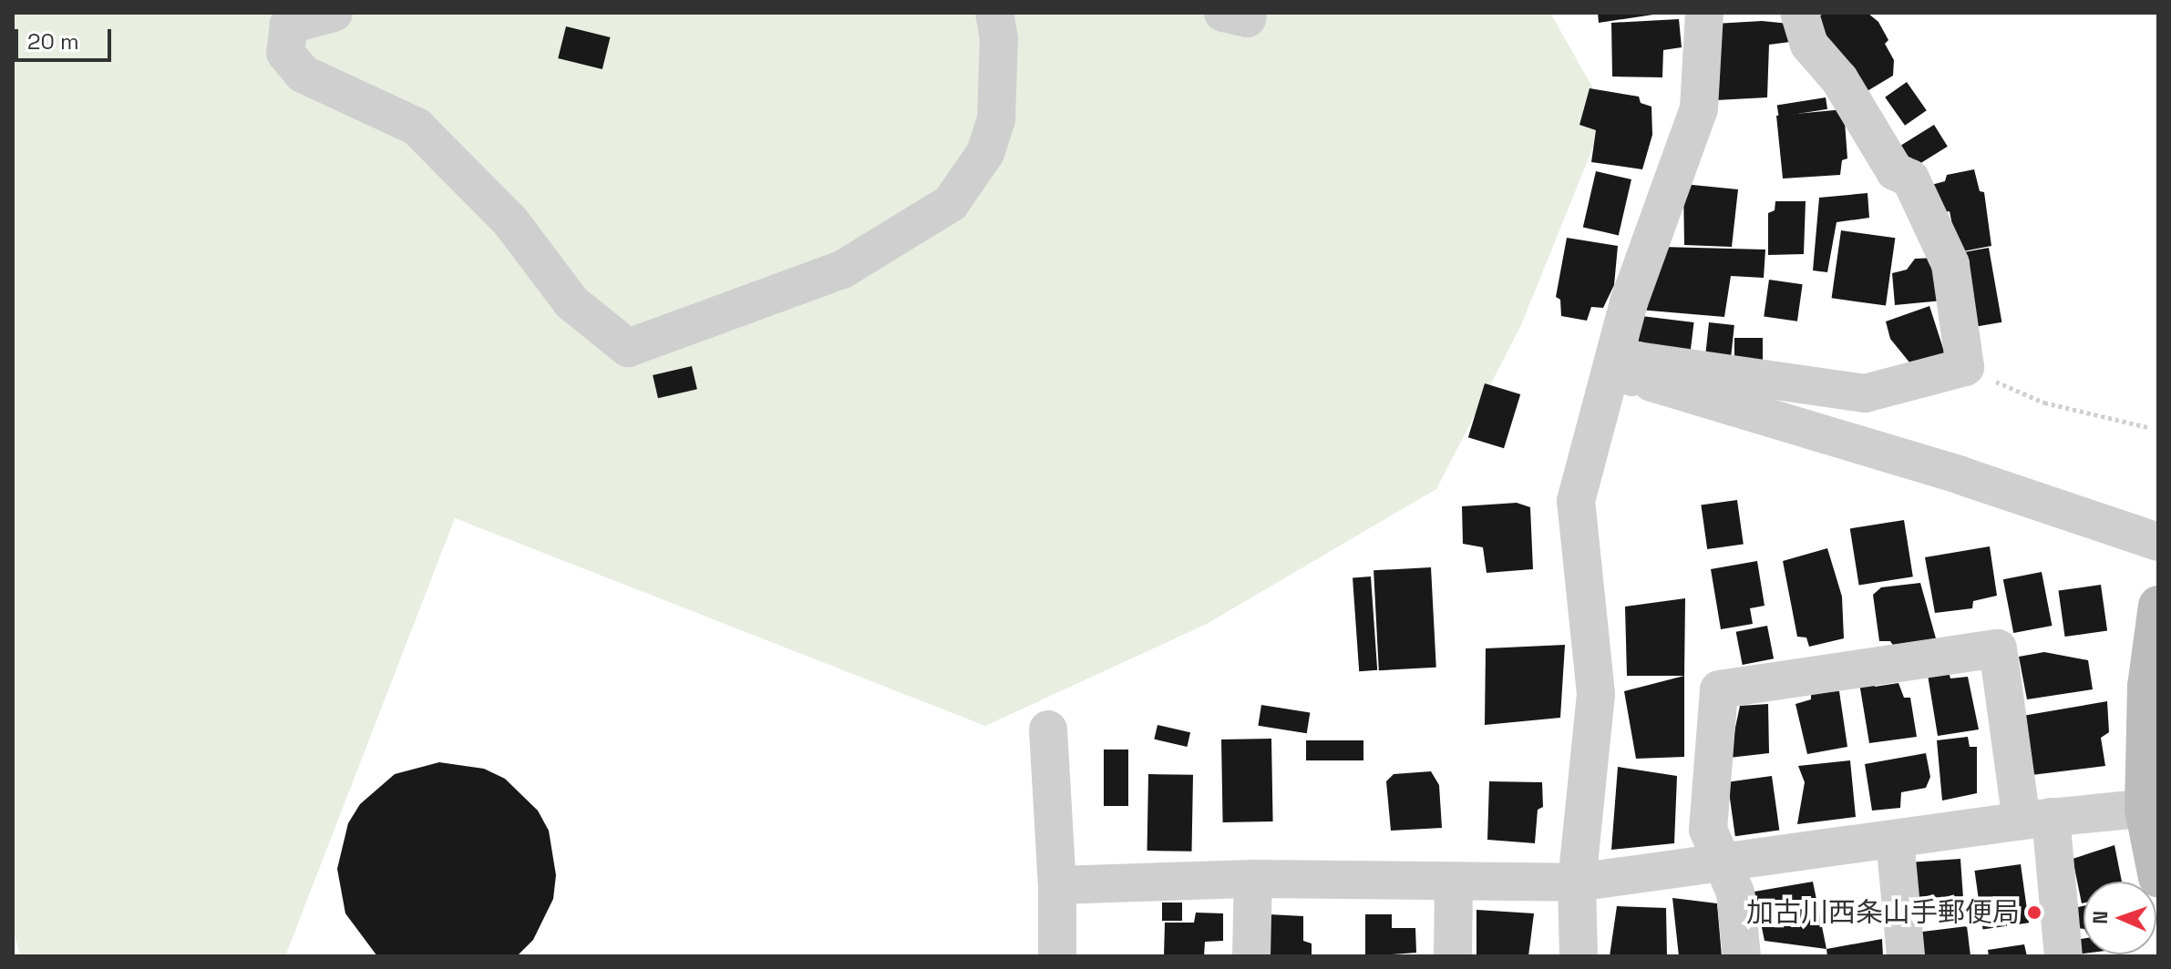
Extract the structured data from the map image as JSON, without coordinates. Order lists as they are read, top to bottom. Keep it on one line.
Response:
{"places":["加古川西条山手郵便局"],"scale_bar":"20 m","north":"left"}
